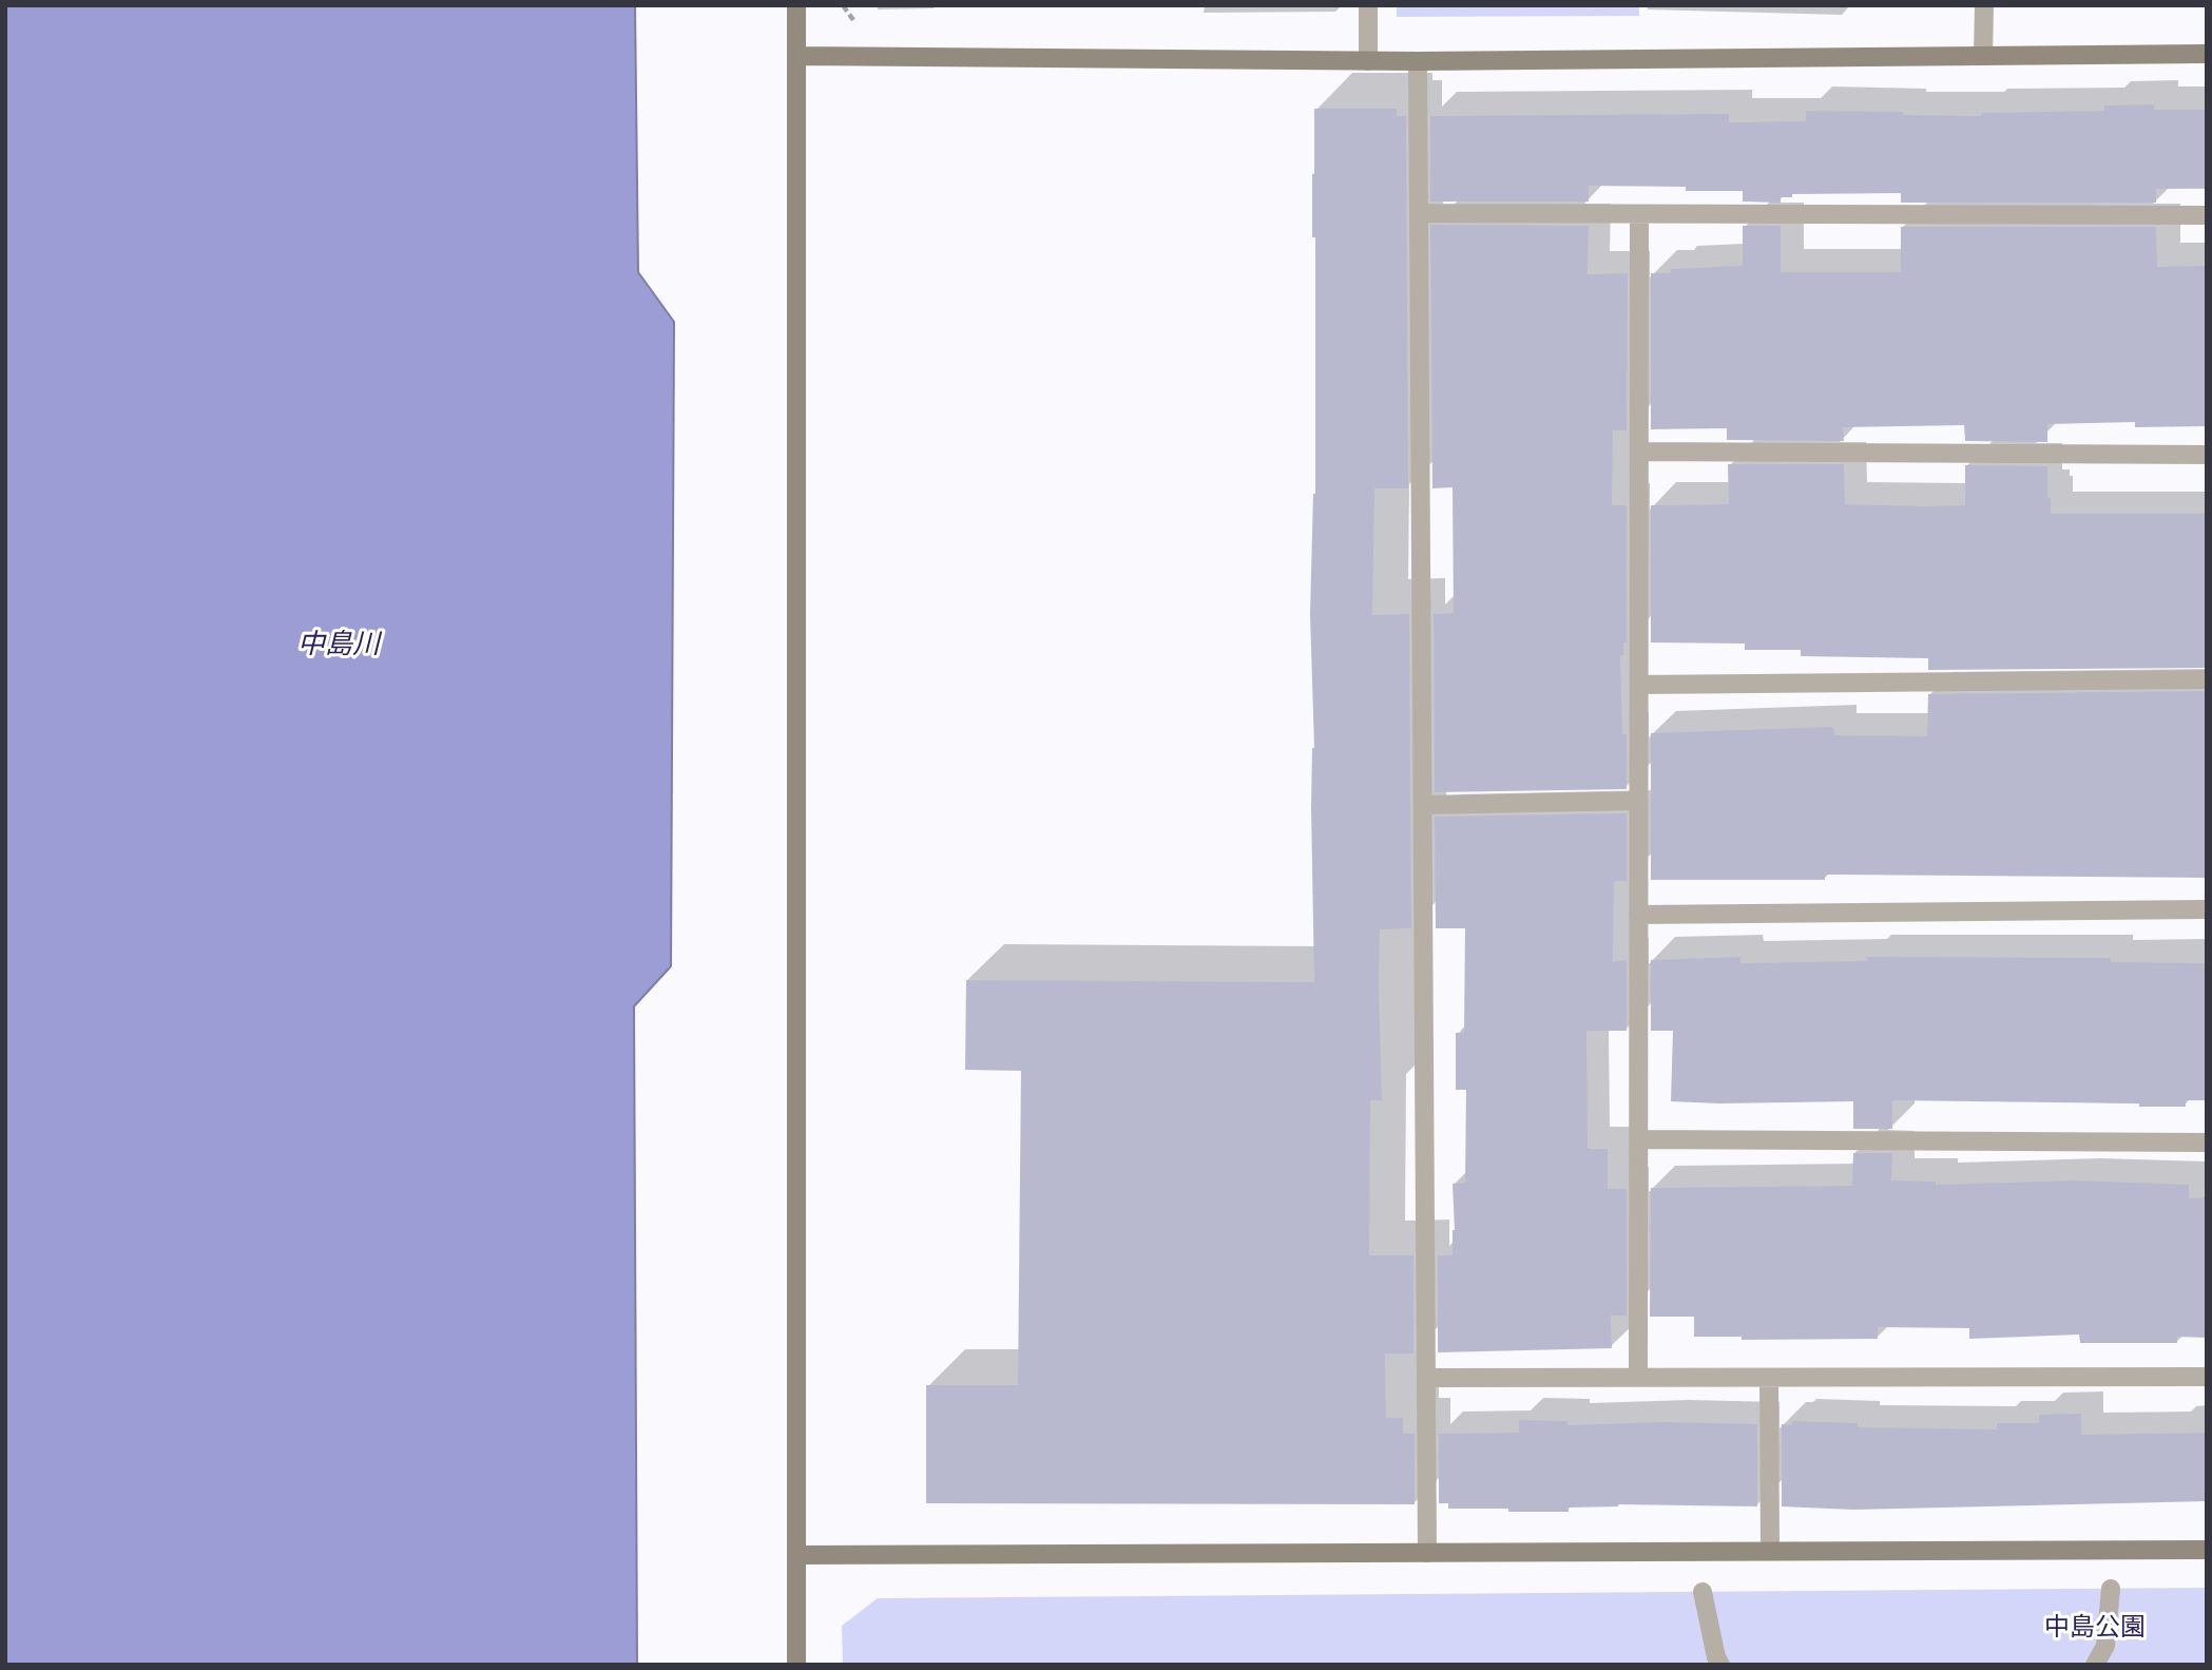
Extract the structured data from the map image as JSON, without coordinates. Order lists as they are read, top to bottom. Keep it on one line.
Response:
{"water":["中島川"],"parks":["中島公園"]}
